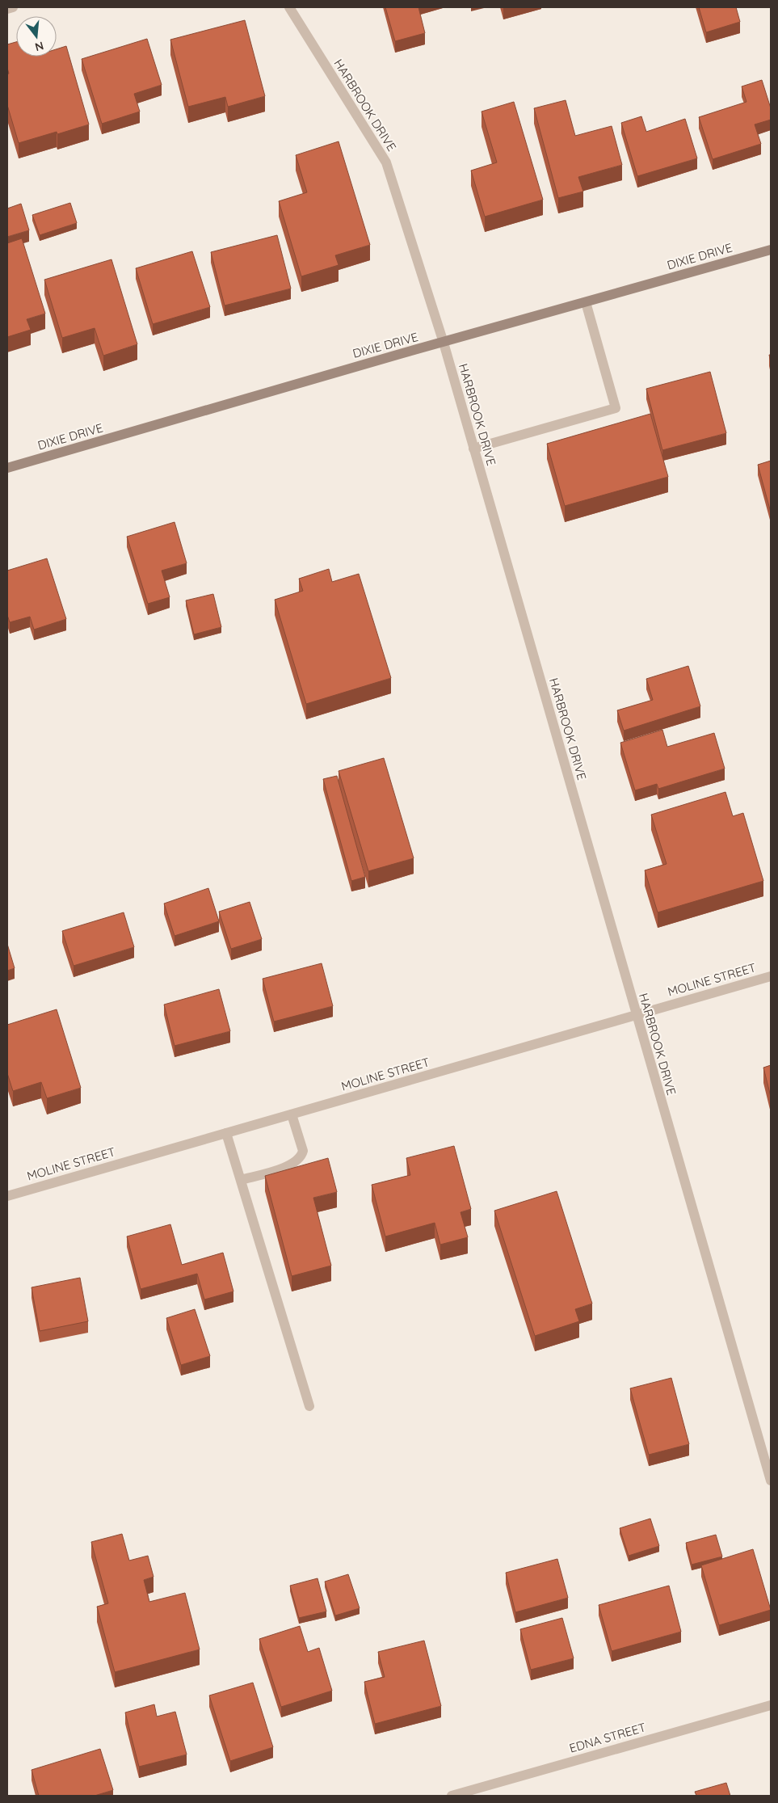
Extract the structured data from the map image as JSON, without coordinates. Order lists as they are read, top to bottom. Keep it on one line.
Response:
{"streets":{"street":["HARBROOK DRIVE","DIXIE DRIVE","MOLINE STREET","EDNA STREET"]},"crossings":[["HARBROOK DRIVE","DIXIE DRIVE"],["HARBROOK DRIVE","MOLINE STREET"]],"north":"bottom"}
